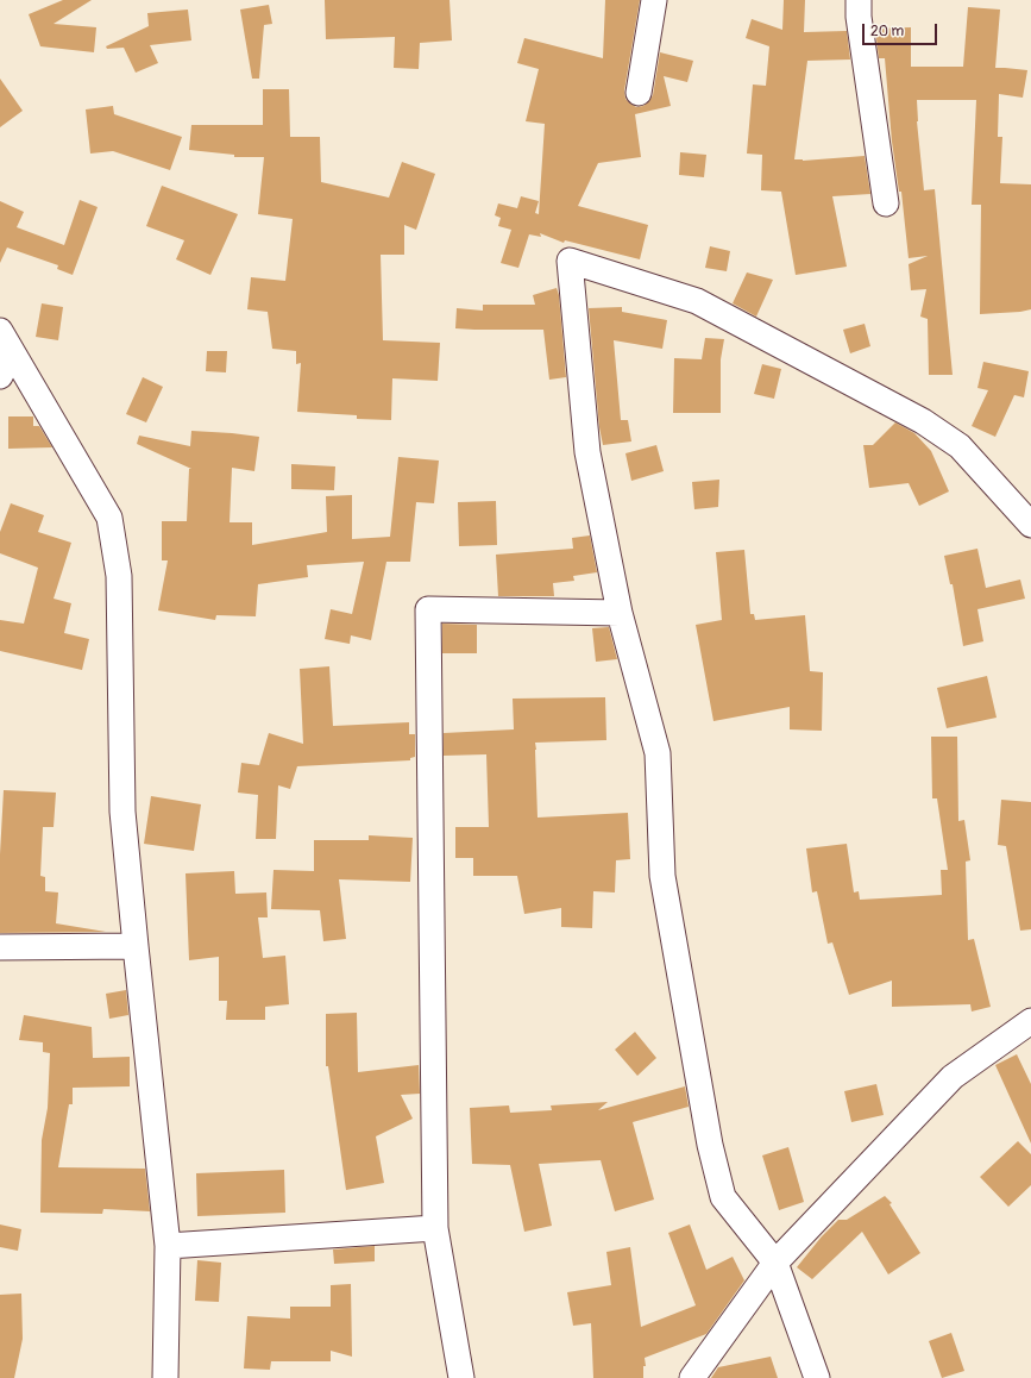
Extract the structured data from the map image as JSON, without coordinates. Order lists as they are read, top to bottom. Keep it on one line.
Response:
{"scale_bar":"20 m"}
